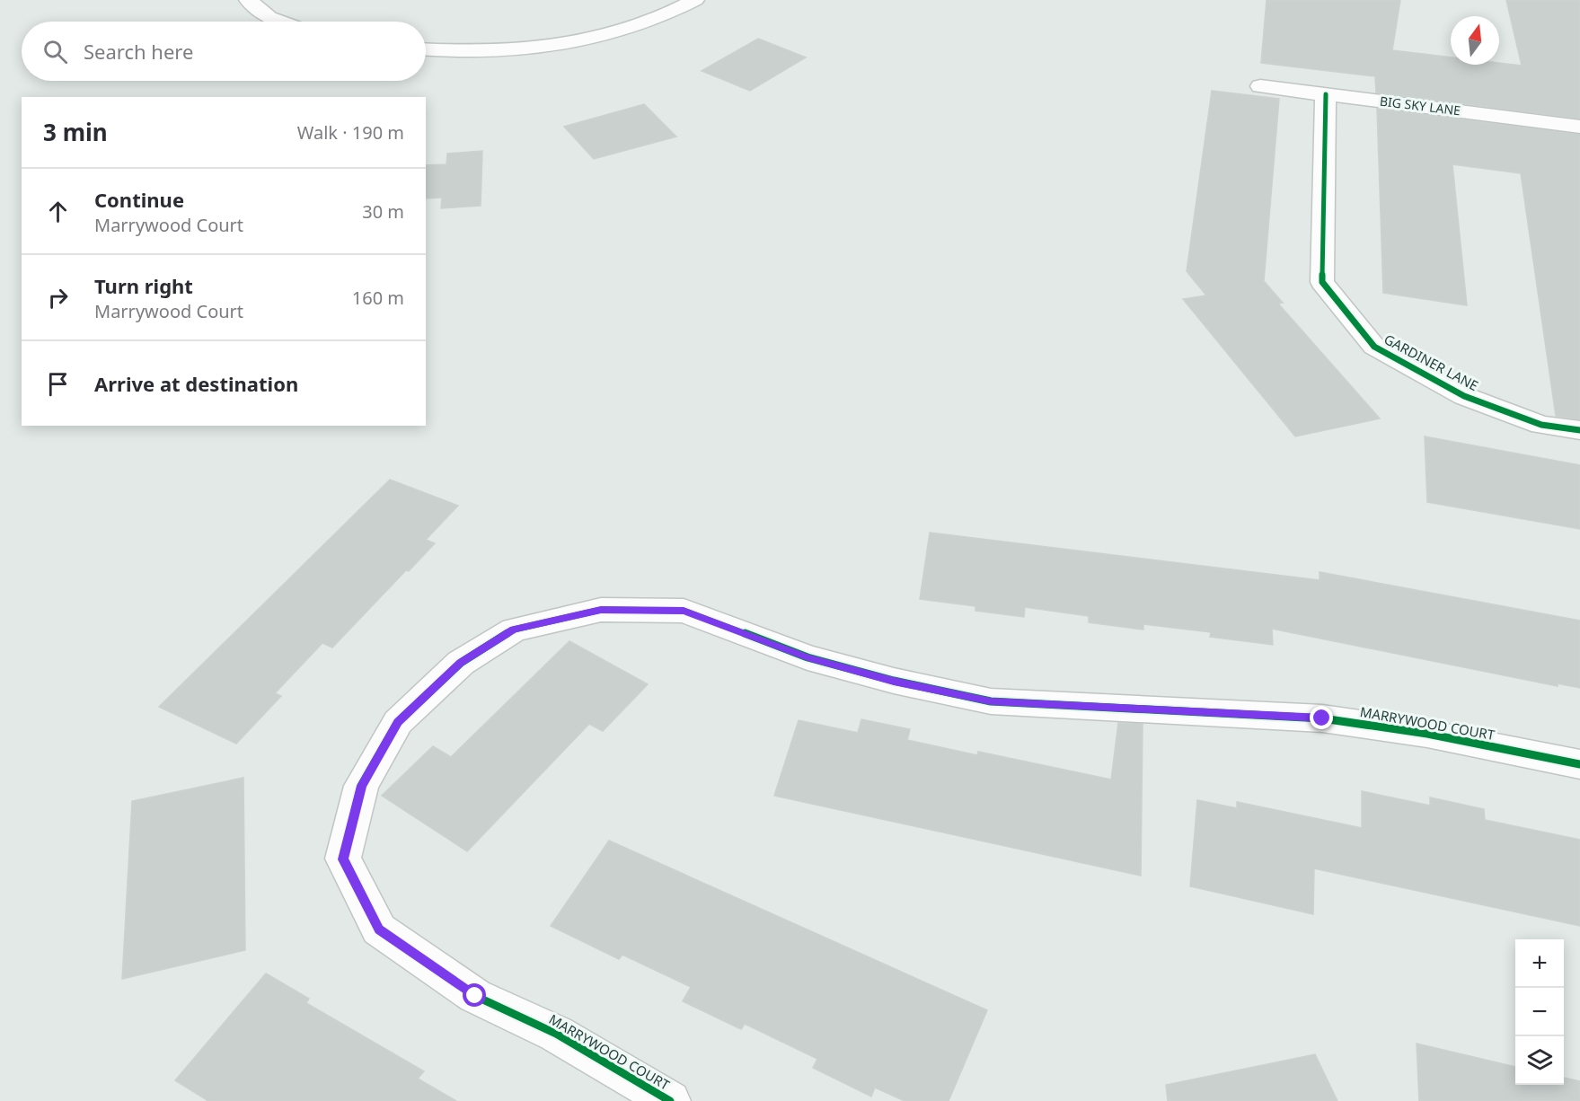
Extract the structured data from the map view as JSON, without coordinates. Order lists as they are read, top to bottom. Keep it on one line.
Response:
{"streets":{"street":["BIG SKY LANE","GARDINER LANE","MARRYWOOD COURT"]},"crossings":[["BIG SKY LANE","GARDINER LANE"]],"north":"top","page":{"search":"Search here","heading":["3 min","Walk · 190 m"],"list":[["Continue","Marrywood Court","30 m"],["Turn right","Marrywood Court","160 m"],"Arrive at destination"],"map_buttons":["+","−"]}}
